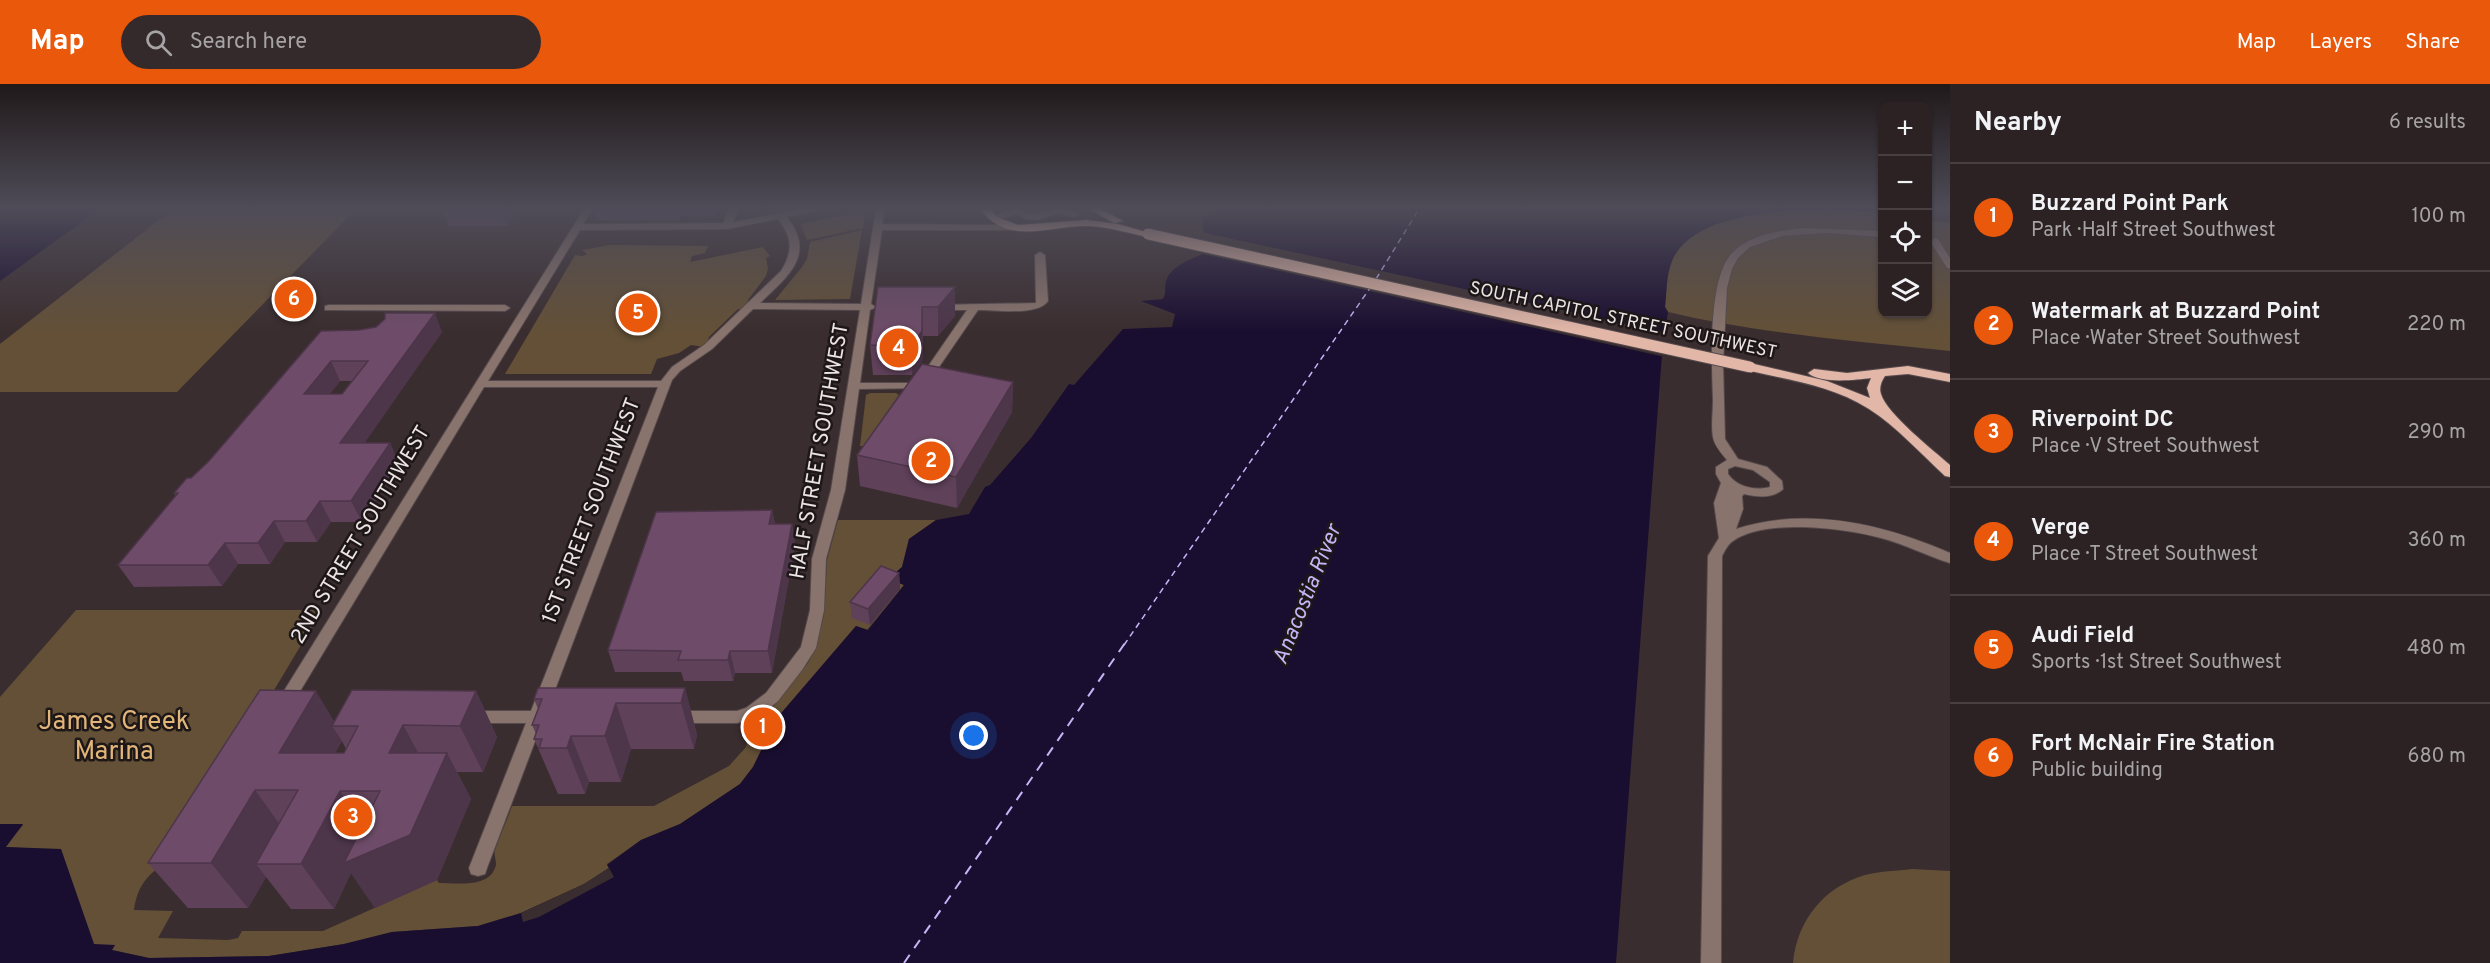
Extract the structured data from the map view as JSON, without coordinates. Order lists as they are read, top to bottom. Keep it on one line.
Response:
{"streets":{"main road":["SOUTH CAPITOL STREET SOUTHWEST"],"street":["HALF STREET SOUTHWEST","1ST STREET SOUTHWEST","2ND STREET SOUTHWEST"]},"water":["Anacostia River"],"parks":["James Creek Marina"],"page":{"header":"Map","search":"Search here","nav":["Map","Layers","Share"],"heading":["Nearby","6 results"],"map_buttons":["+","−"],"list":[{"mark":"1","name":"Buzzard Point Park","note":"Park · Half Street Southwest","value":"100 m"},{"mark":"2","name":"Watermark at Buzzard Point","note":"Place · Water Street Southwest","value":"220 m"},{"mark":"3","name":"Riverpoint DC","note":"Place · V Street Southwest","value":"290 m"},{"mark":"4","name":"Verge","note":"Place · T Street Southwest","value":"360 m"},{"mark":"5","name":"Audi Field","note":"Sports · 1st Street Southwest","value":"480 m"},{"mark":"6","name":"Fort McNair Fire Station","note":"Public building","value":"680 m"}],"pins":["6","5","4","2","1","3"]}}
